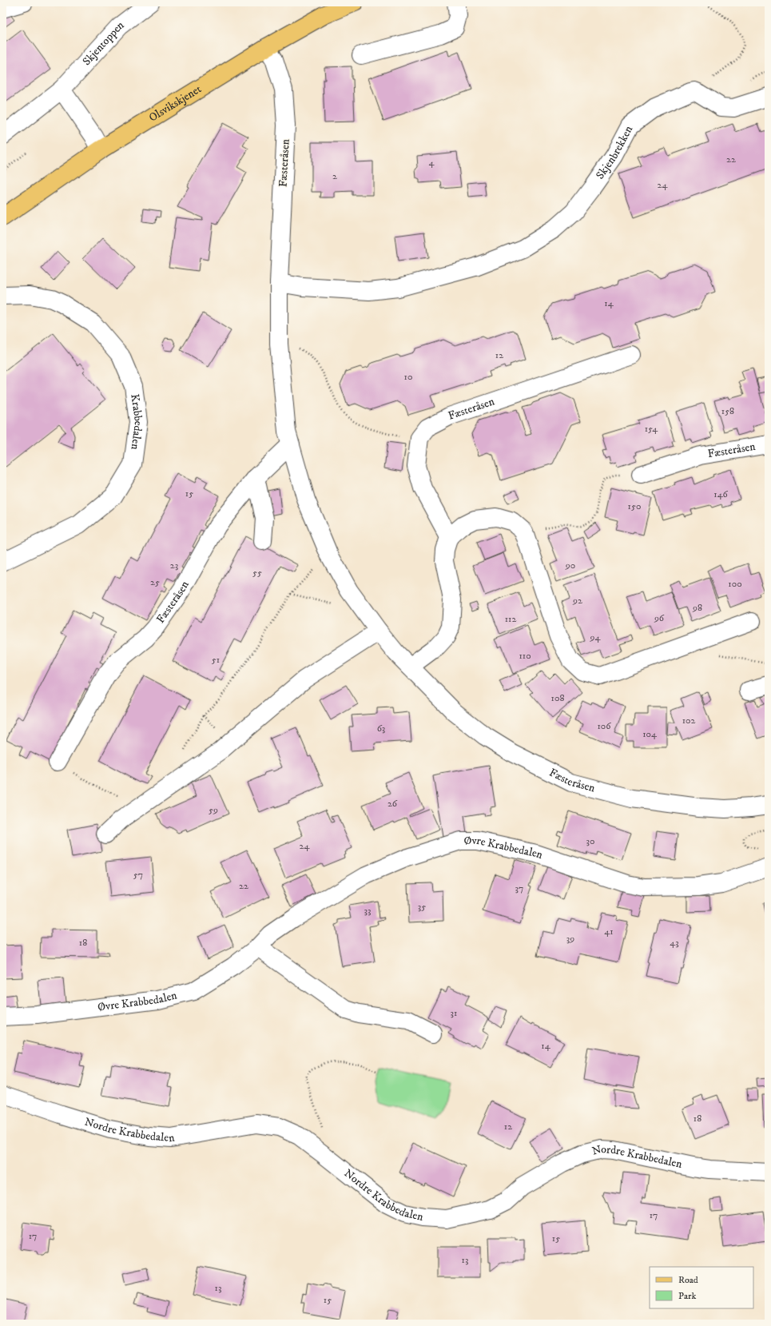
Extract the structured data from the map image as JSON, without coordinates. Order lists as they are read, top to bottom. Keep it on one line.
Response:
{"streets":{"main road":["Olsvikskjenet"],"street":["Skjentoppen","Skjenbrekken","Fæsteråsen","Krabbedalen","Øvre Krabbedalen","Nordre Krabbedalen"]},"crossings":[["Olsvikskjenet","Fæsteråsen"],["Skjenbrekken","Fæsteråsen"]],"house_numbers":["22","4","2","24","14","12","10","158","154","15","146","150","23","90","55","25","100","92","98","96","112","94","110","51","108","102","106","63","104","26","59","30","24","57","22","37","35","33","41","39","18","43","31","14","18","12","17","17","15","13","13","15"],"legend":["Road","Park"]}
